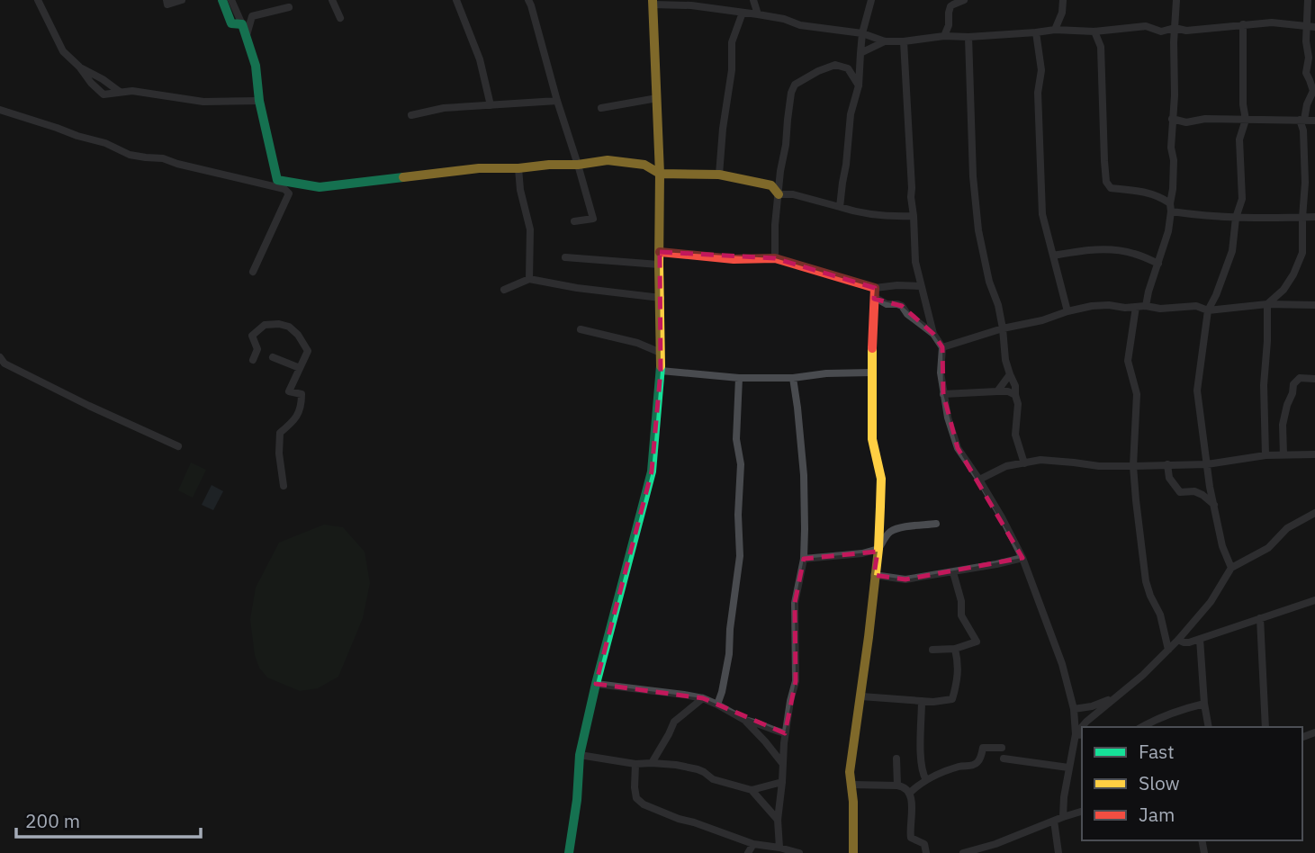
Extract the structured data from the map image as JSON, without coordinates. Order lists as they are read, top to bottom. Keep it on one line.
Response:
{"legend":["Fast","Slow","Jam"],"scale_bar":"200 m"}
